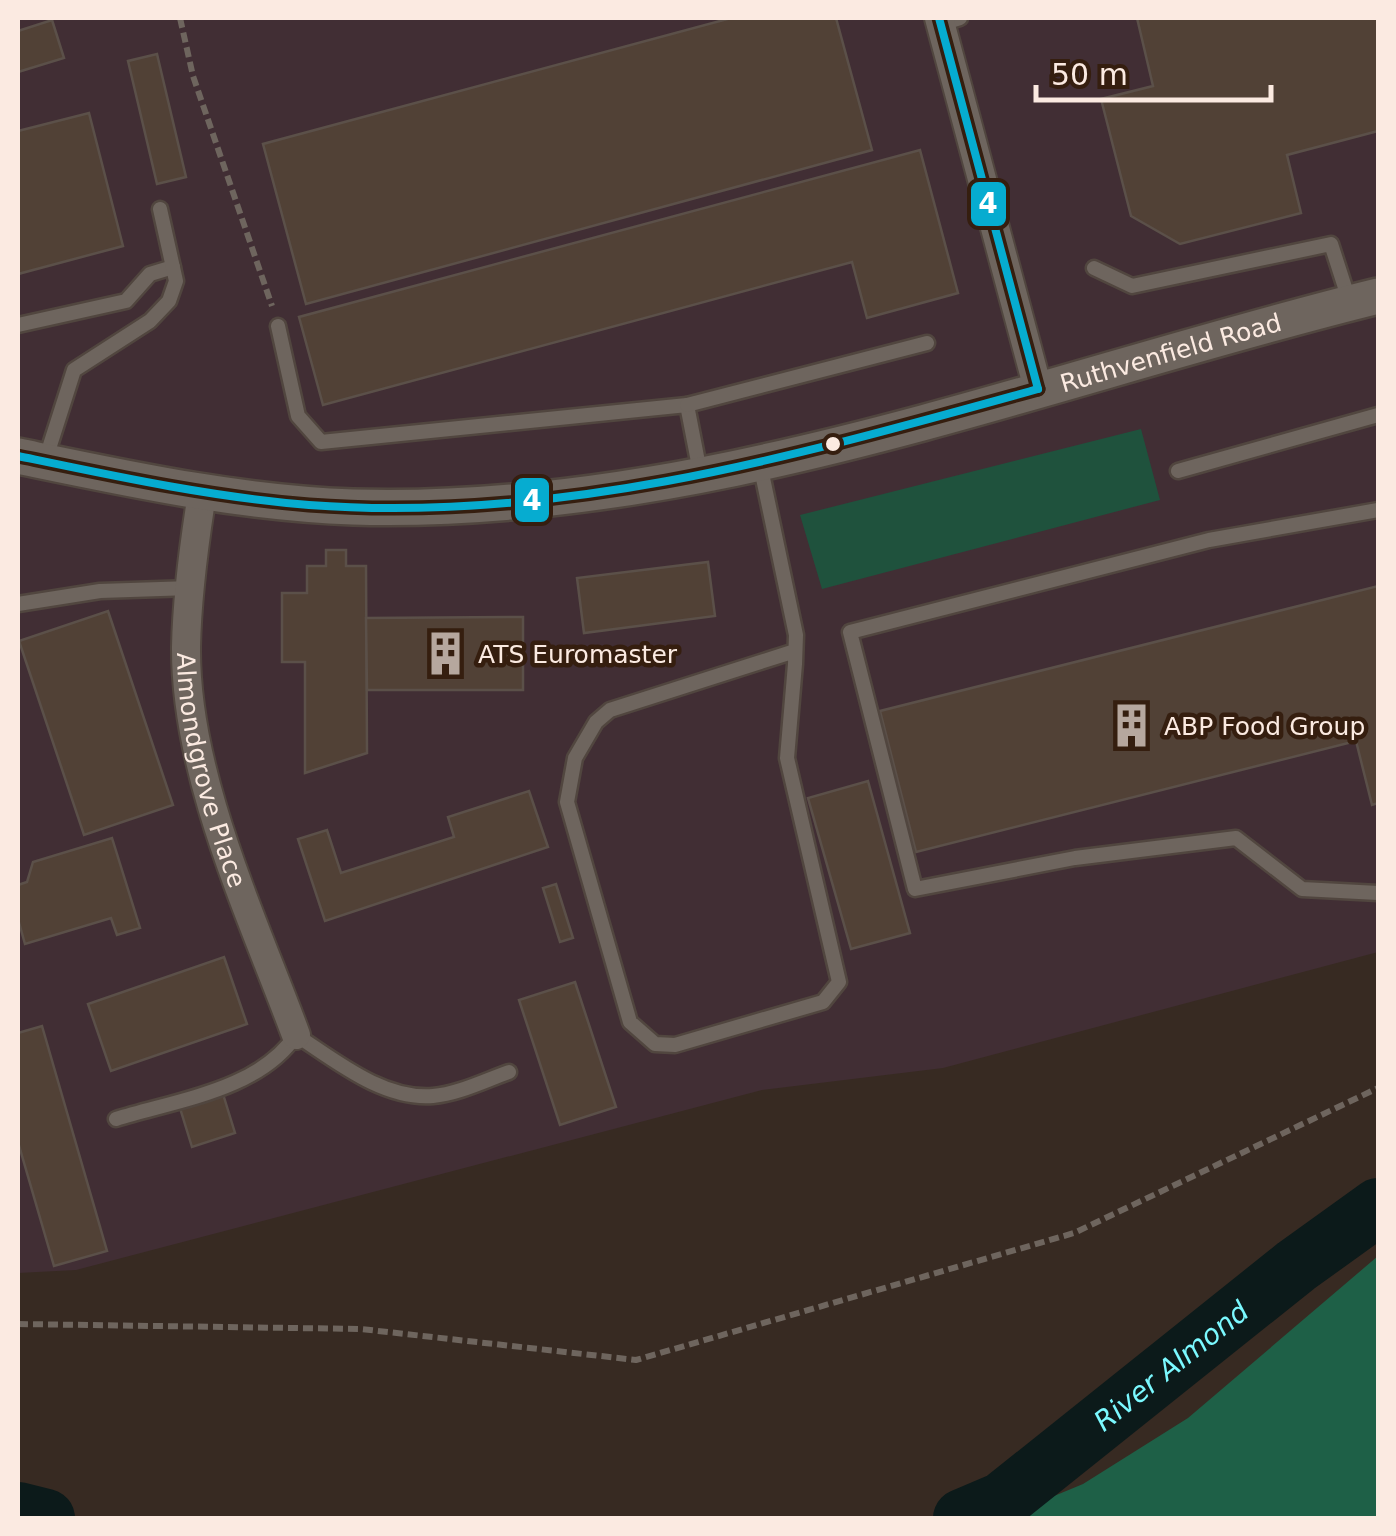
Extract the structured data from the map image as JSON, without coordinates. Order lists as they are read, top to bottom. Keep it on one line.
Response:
{"streets":{"street":["Ruthvenfield Road","Almondgrove Place"]},"crossings":[["Ruthvenfield Road","Almondgrove Place"]],"water":["River Almond"],"places":{"building":["ATS Euromaster","ABP Food Group"]},"lines":["transit line 4"],"scale_bar":"50 m"}
